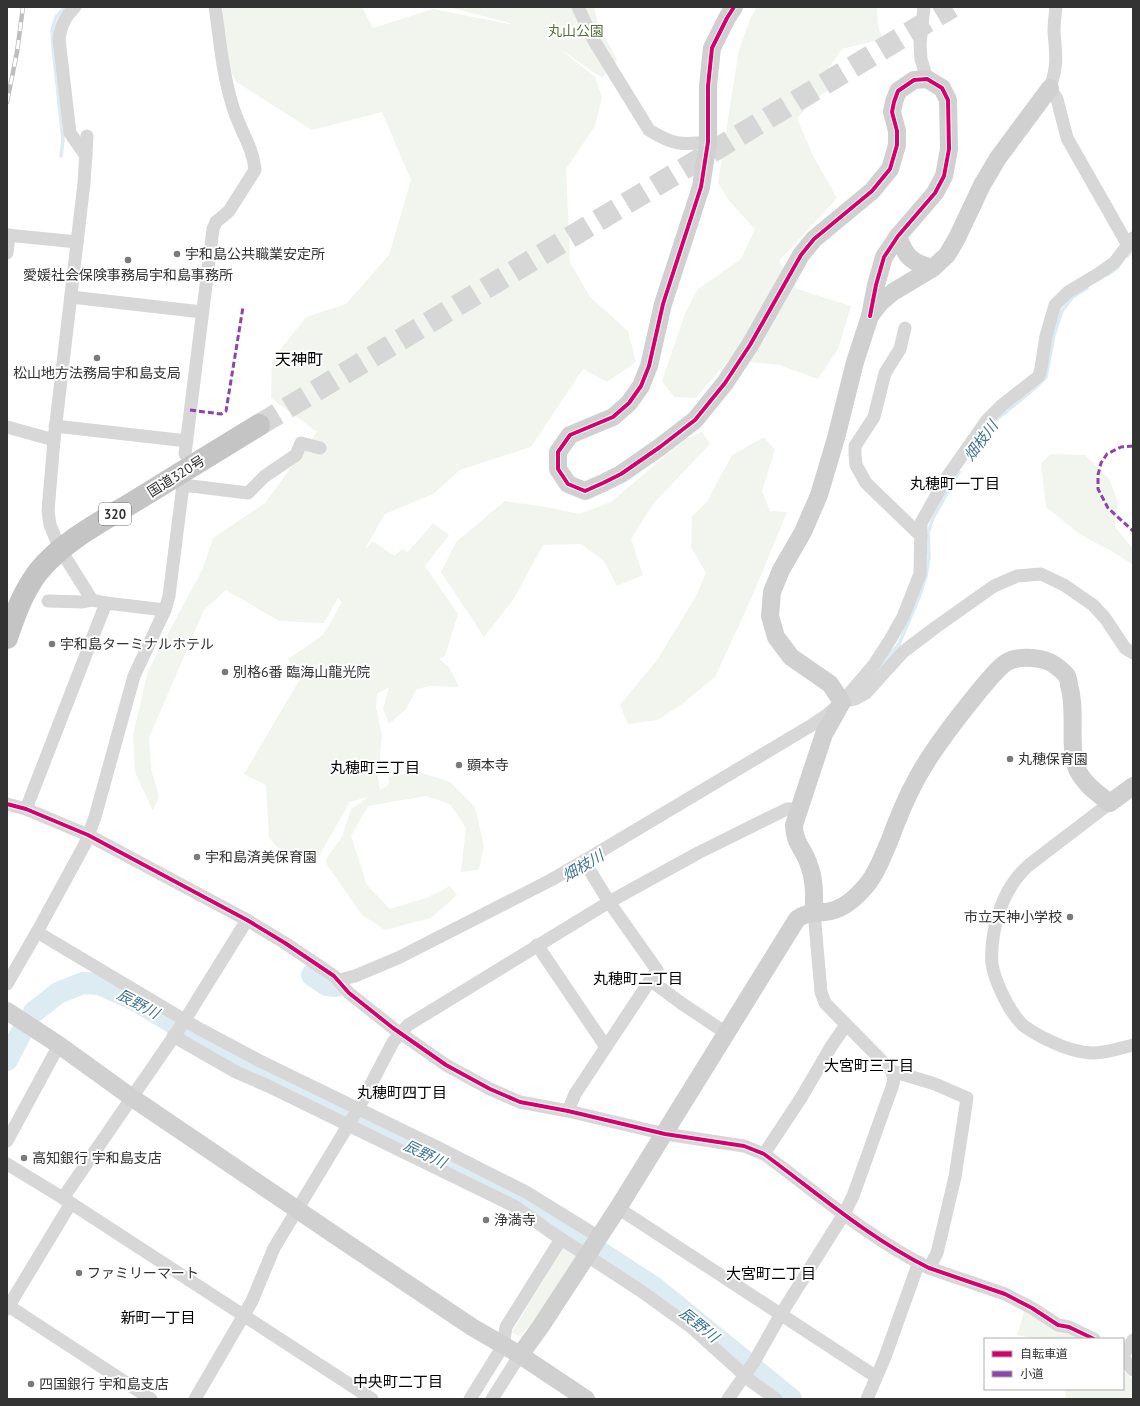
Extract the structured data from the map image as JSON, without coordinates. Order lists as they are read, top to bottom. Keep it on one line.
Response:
{"streets":{"highway":["国道320号","320"]},"districts":["天神町","丸穂町一丁目","丸穂町三丁目","丸穂町二丁目","大宮町三丁目","丸穂町四丁目","大宮町二丁目","新町一丁目","中央町二丁目"],"water":["畑枝川","辰野川"],"parks":["丸山公園"],"places":["宇和島公共職業安定所","愛媛社会保険事務局宇和島事務所","松山地方法務局宇和島支局","宇和島ターミナルホテル","別格6番 臨海山龍光院","丸穂保育園","顕本寺","宇和島済美保育園","市立天神小学校","高知銀行 宇和島支店","浄満寺","ファミリーマート","四国銀行 宇和島支店"],"legend":["自転車道","小道"]}
